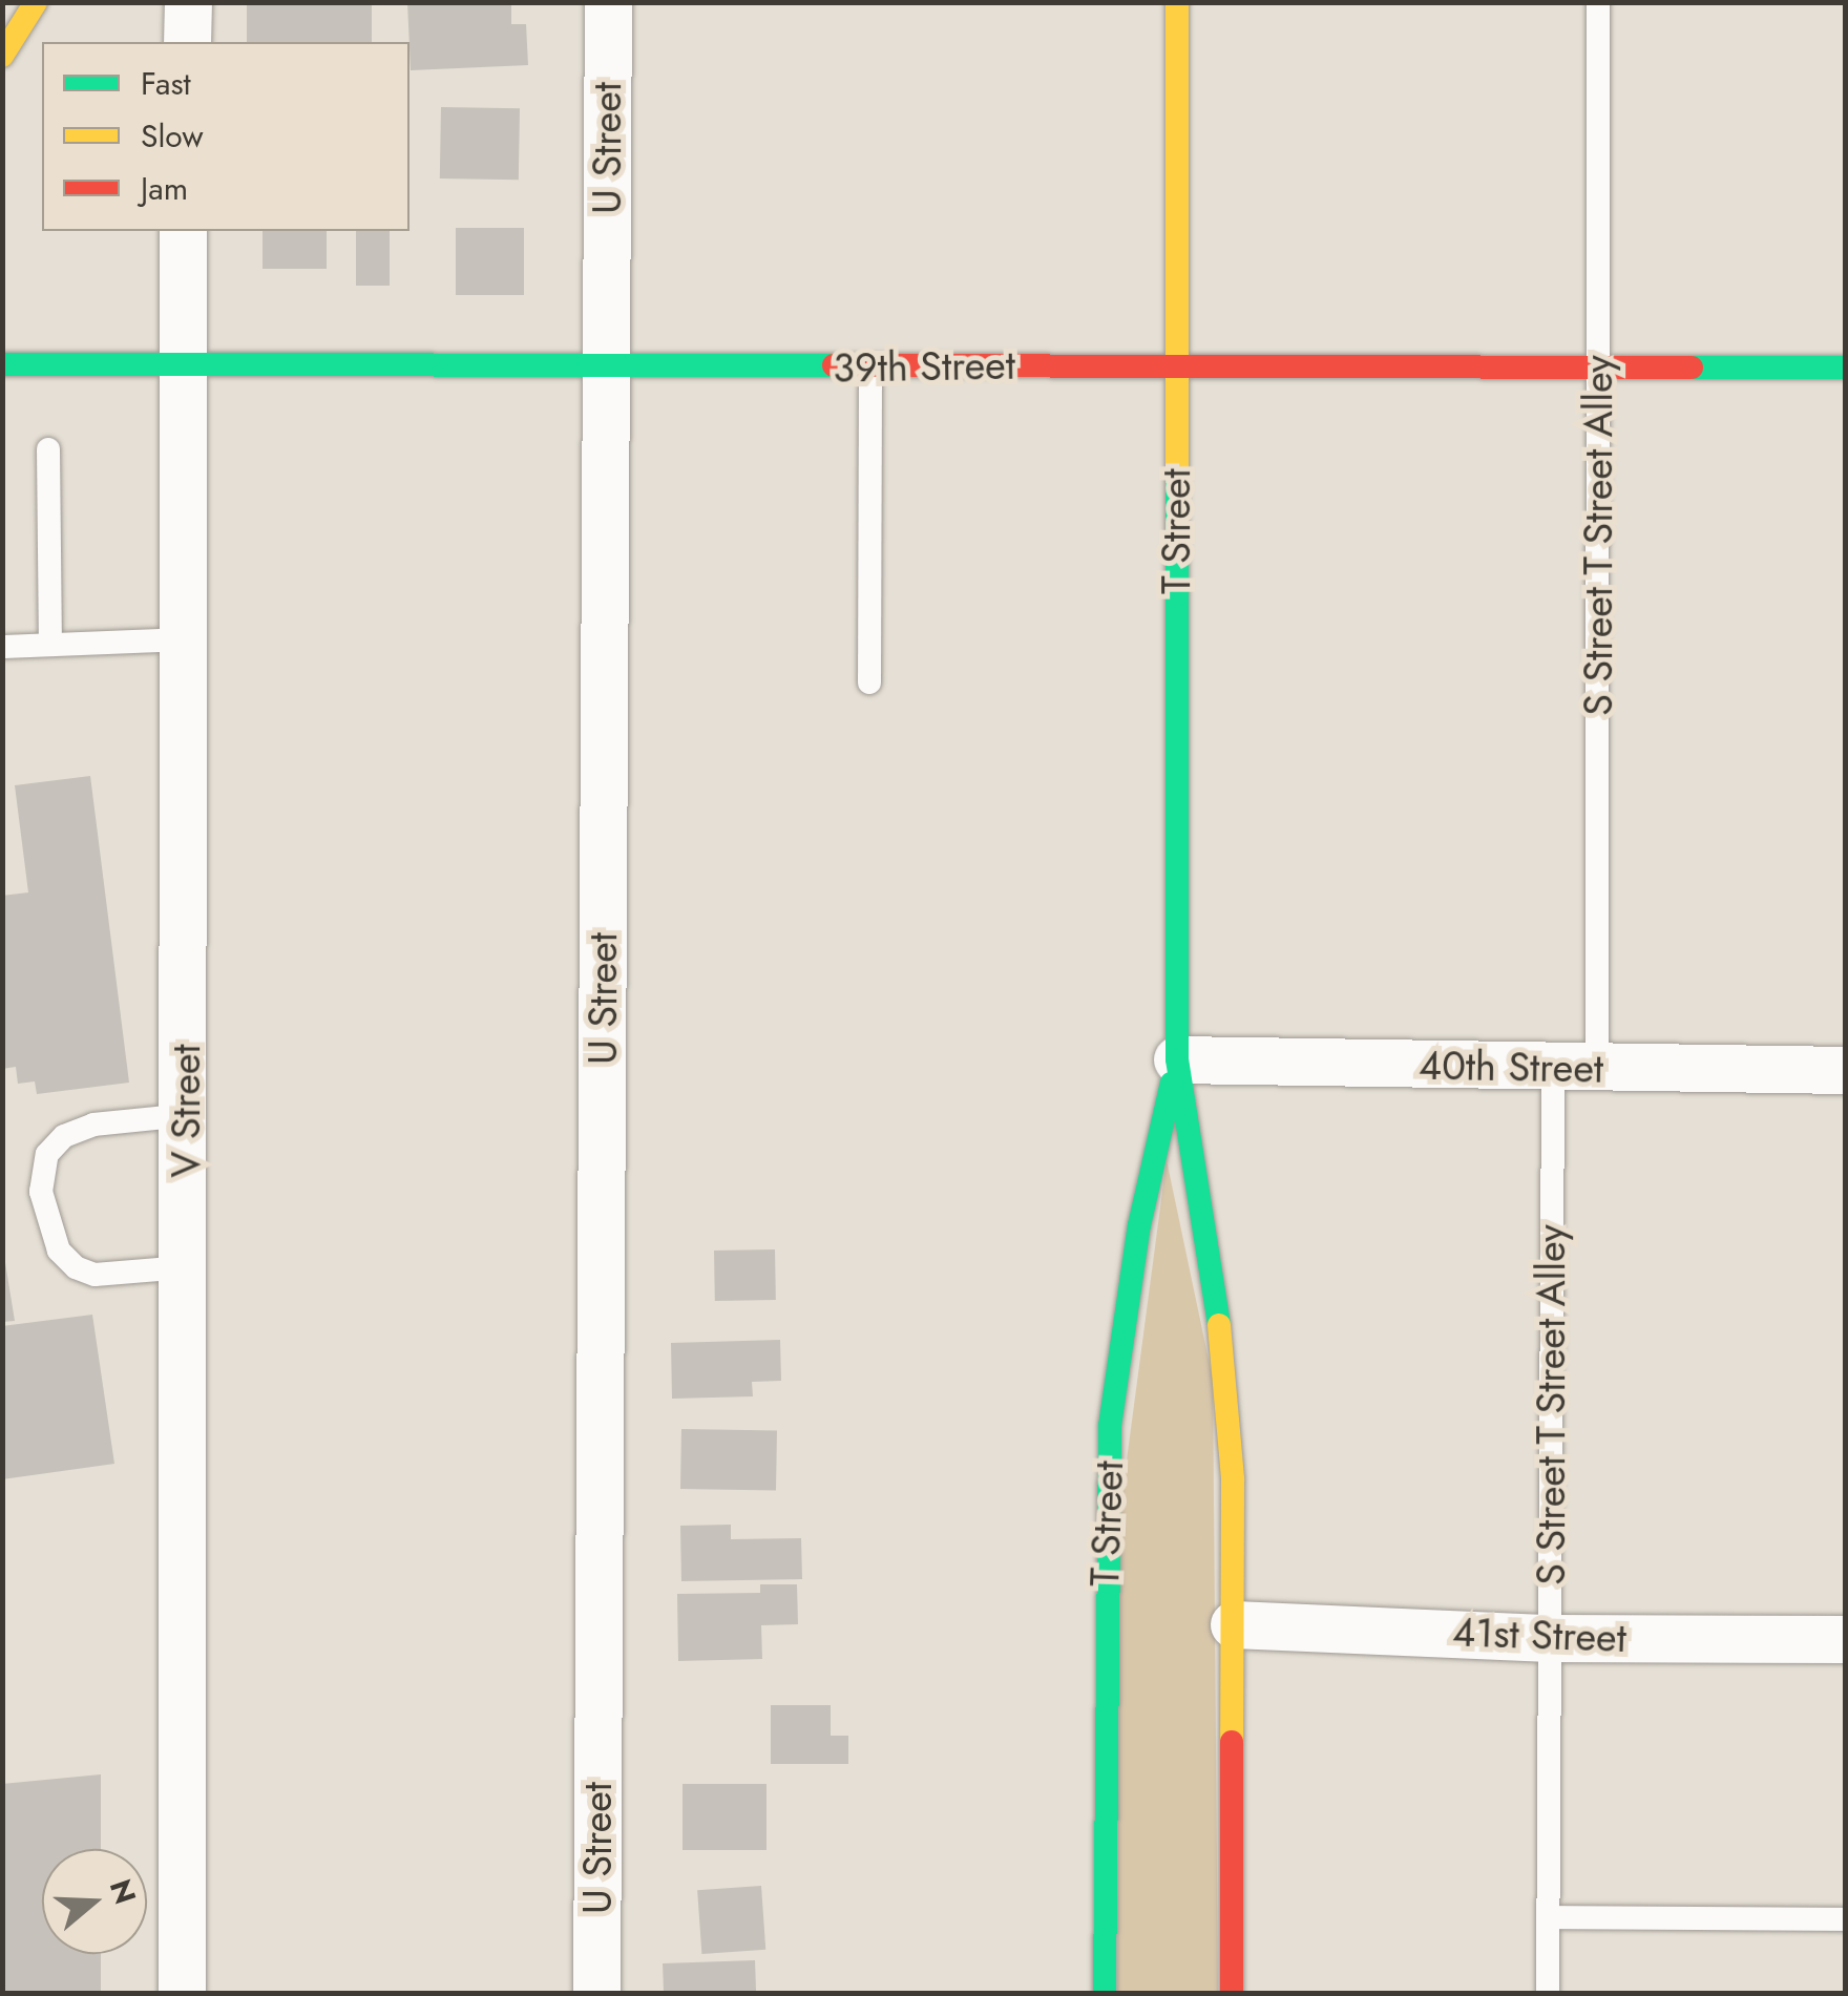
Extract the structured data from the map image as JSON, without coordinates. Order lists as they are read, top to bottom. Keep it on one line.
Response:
{"streets":{"street":["U Street","39th Street","T Street","40th Street","V Street","41st Street"],"lane":["S Street T Street Alley"]},"crossings":[["U Street","39th Street"],["39th Street","T Street"],["39th Street","S Street T Street Alley"],["39th Street","V Street"],["T Street","40th Street"],["T Street","41st Street"],["S Street T Street Alley","40th Street"],["S Street T Street Alley","41st Street"]],"legend":["Fast","Slow","Jam"],"north":"right"}
